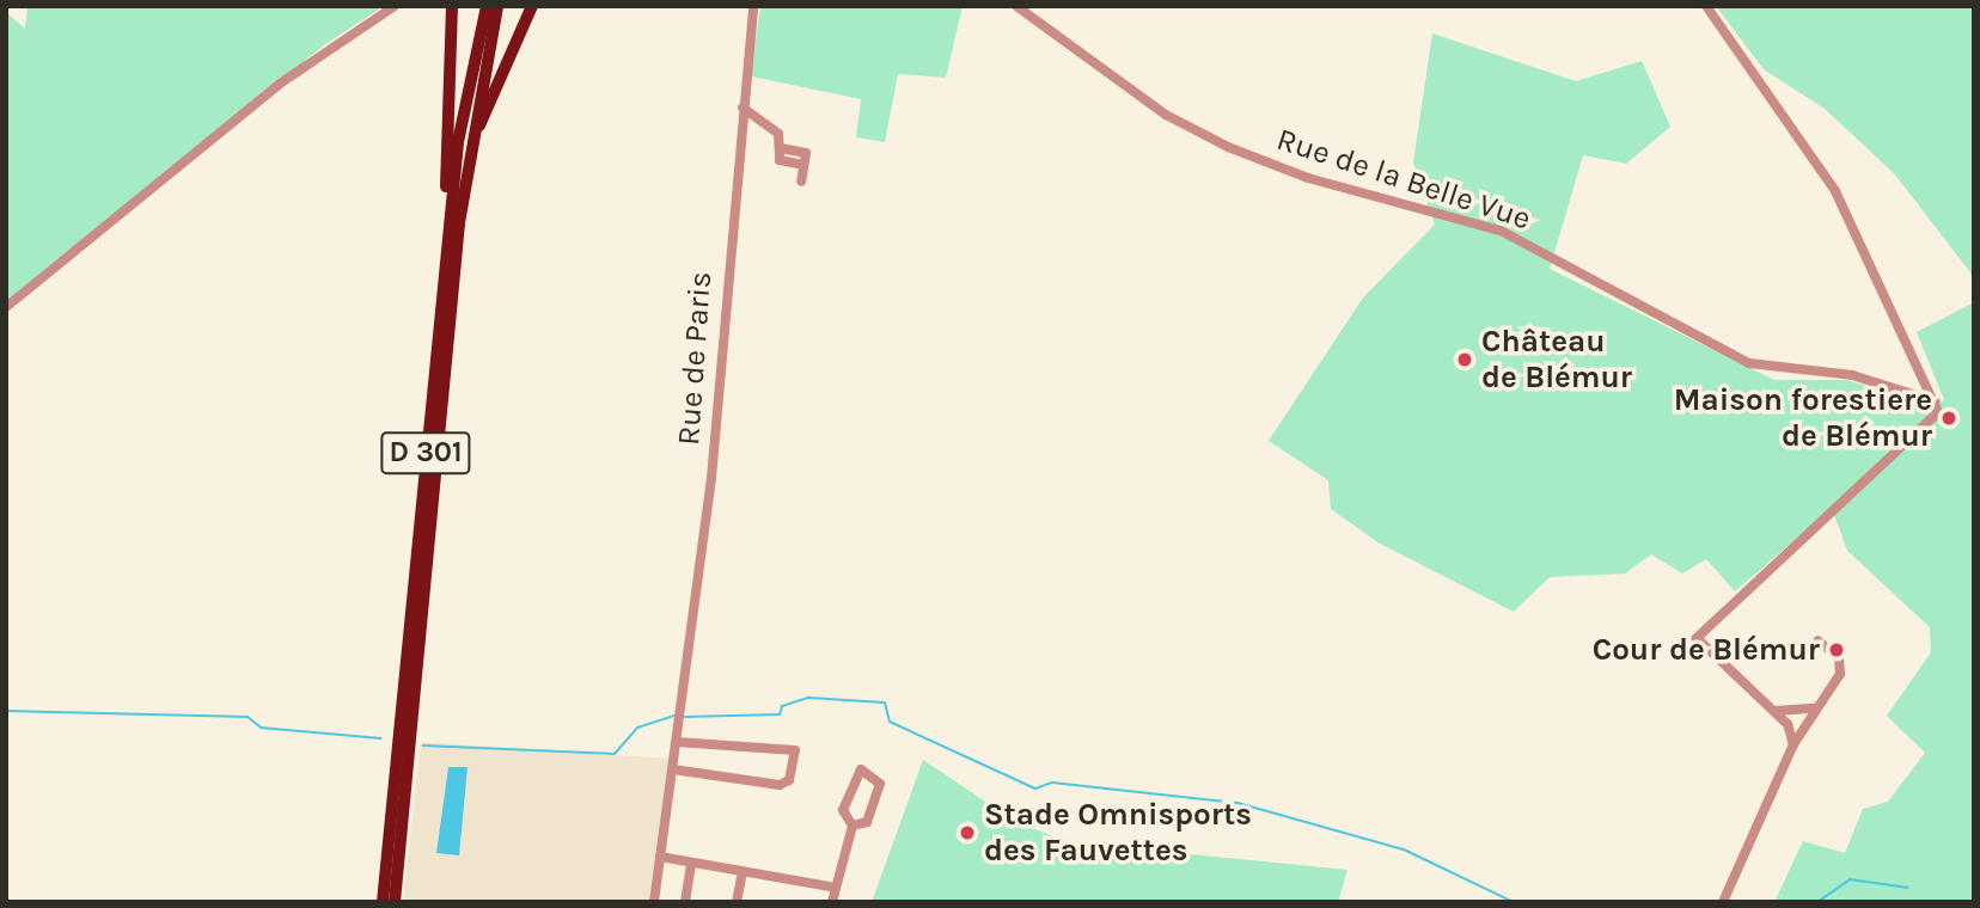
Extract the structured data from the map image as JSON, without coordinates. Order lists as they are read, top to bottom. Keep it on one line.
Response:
{"streets":{"highway":["D 301"],"street":["Rue de la Belle Vue","Rue de Paris"]},"places":["Château de Blémur","Maison forestiere de Blémur","Cour de Blémur","Stade Omnisports des Fauvettes"]}
